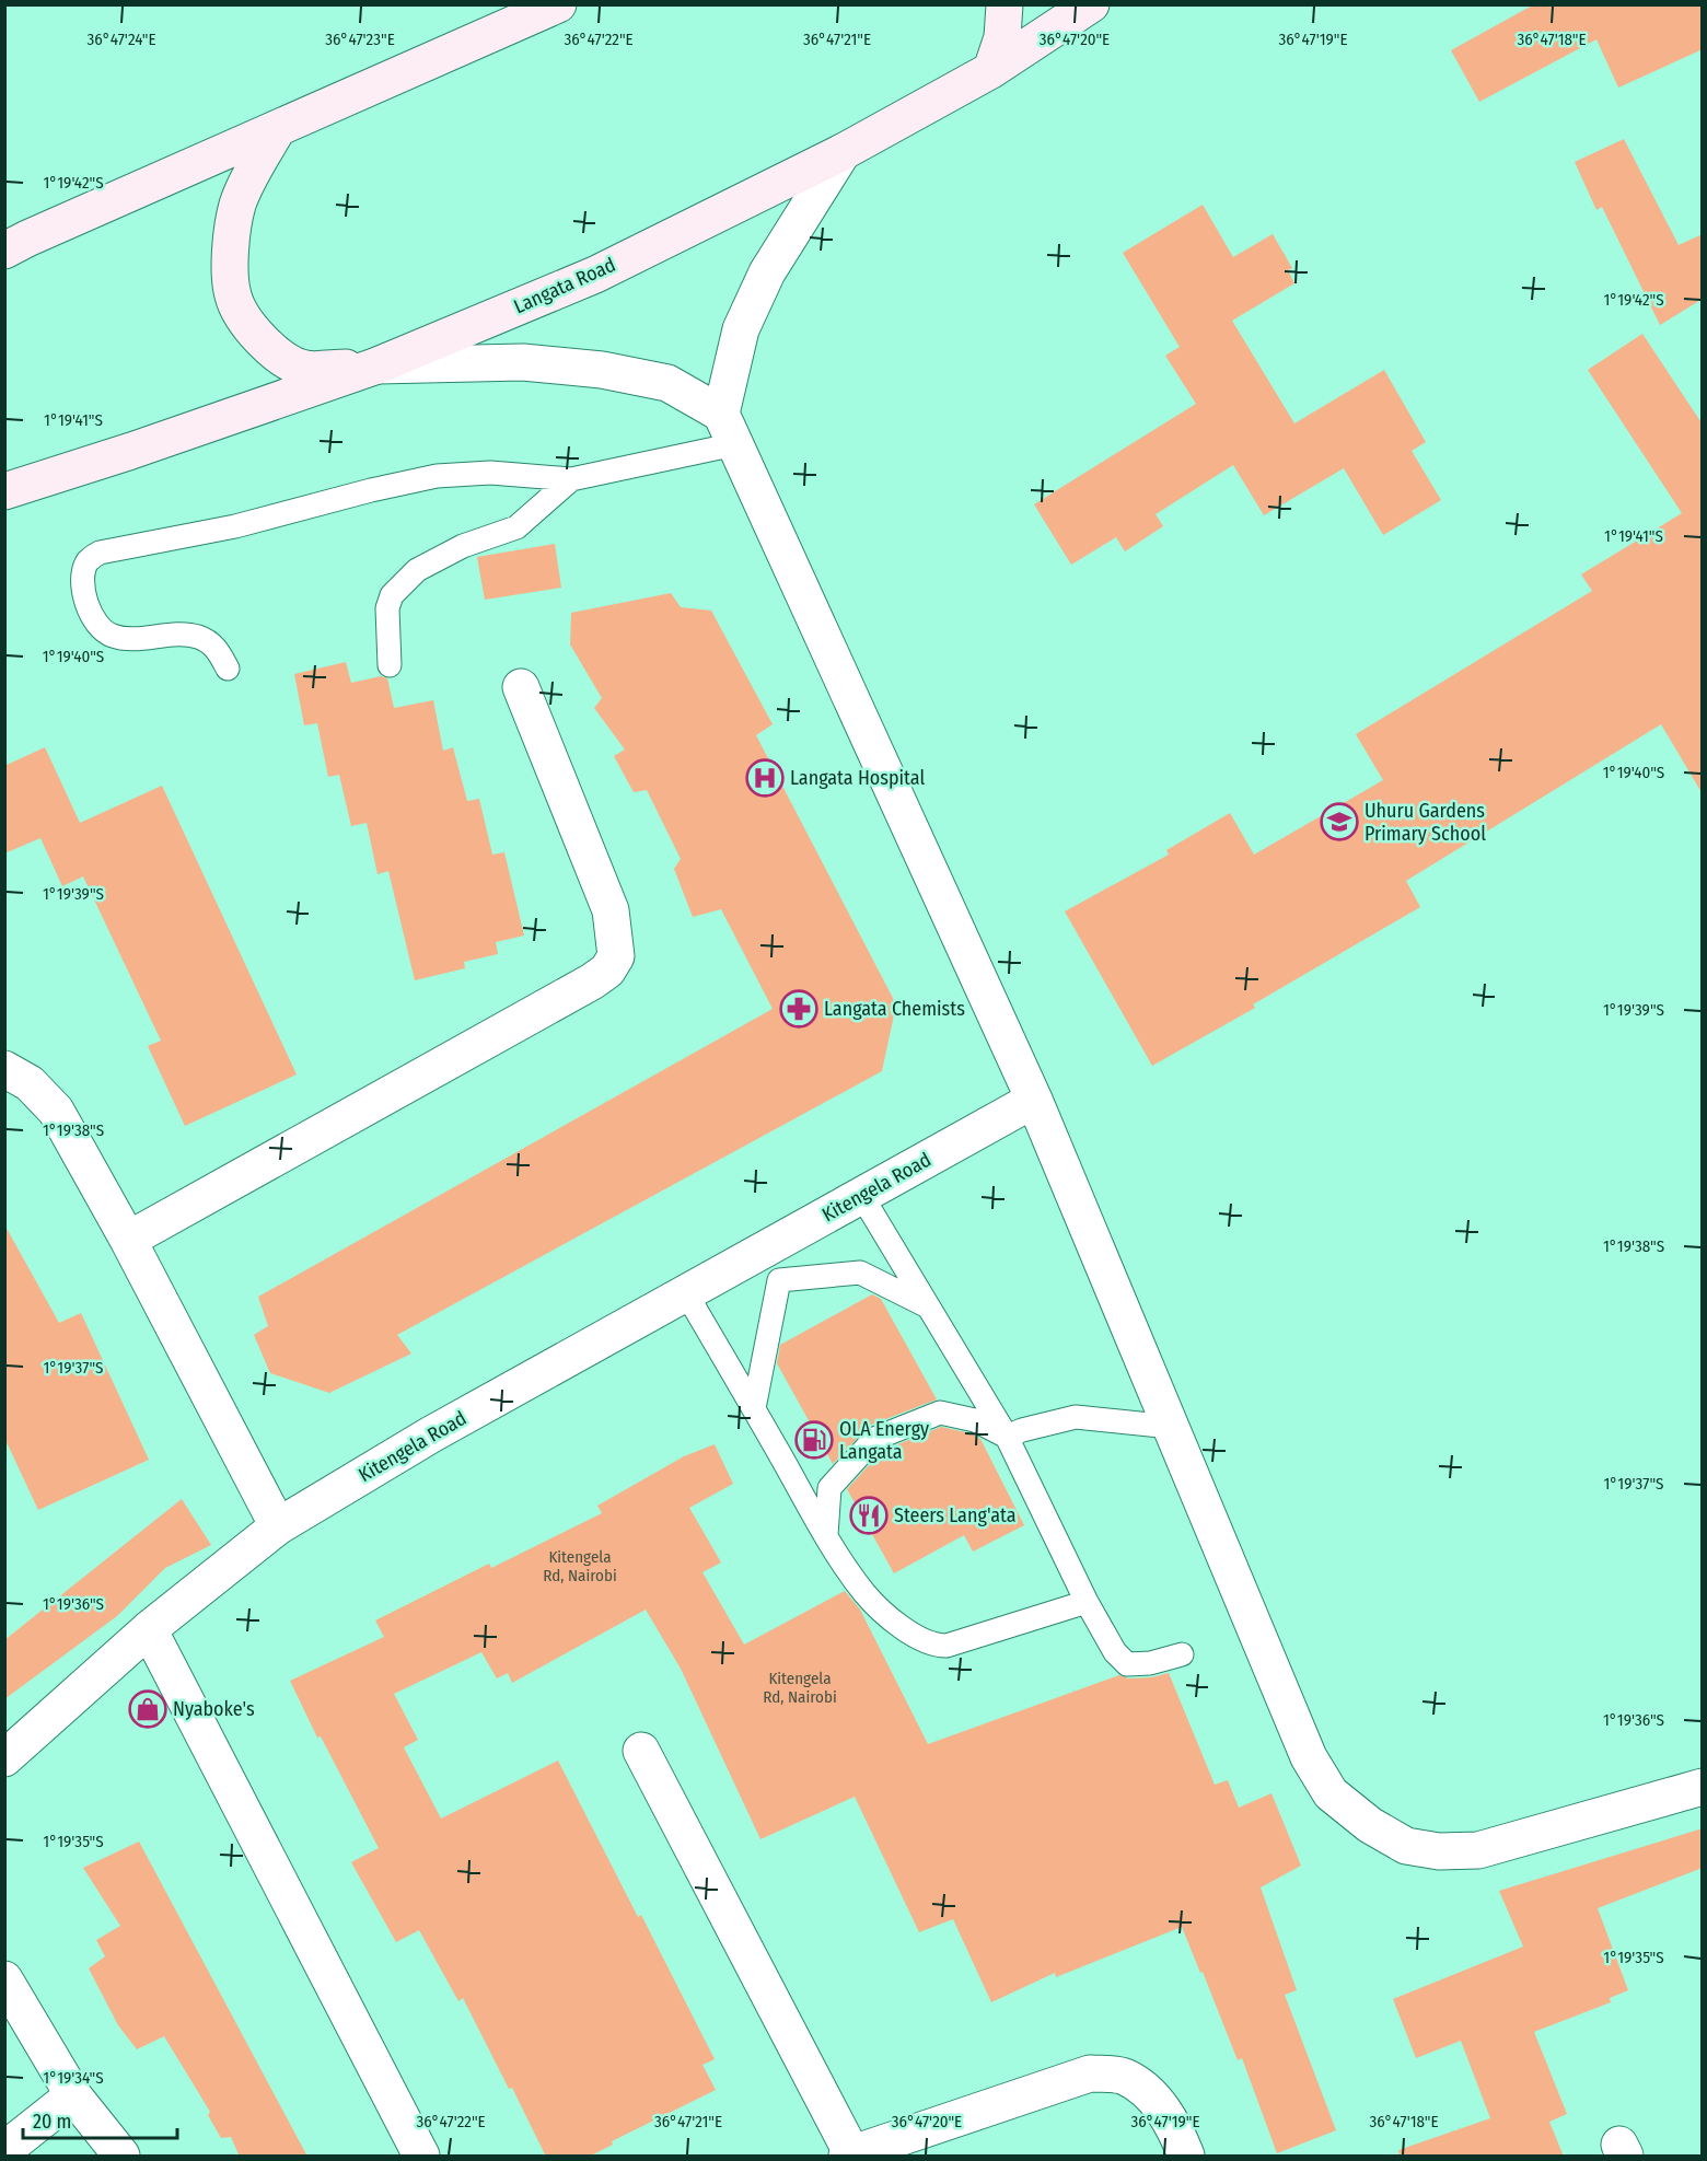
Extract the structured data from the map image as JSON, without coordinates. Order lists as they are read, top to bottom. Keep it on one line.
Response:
{"streets":{"main road":["Langata Road"],"street":["Kitengela Road"]},"places":{"hospital":["Langata Hospital"],"school or university":["Uhuru Gardens Primary School"],"pharmacy":["Langata Chemists"],"fuel station":["OLA Energy Langata"],"restaurant":["Steers Lang'ata"],"shop":["Nyaboke's"]},"house_numbers":["Kitengela Rd, Nairobi","Kitengela Rd, Nairobi"],"scale_bar":"20 m","coordinates":["36°47'24\"E","36°47'23\"E","36°47'22\"E","36°47'21\"E","36°47'20\"E","36°47'19\"E","36°47'18\"E","1°19'42\"S","1°19'41\"S","1°19'40\"S","1°19'39\"S","1°19'38\"S","1°19'37\"S","1°19'36\"S","1°19'35\"S","1°19'34\"S"]}
